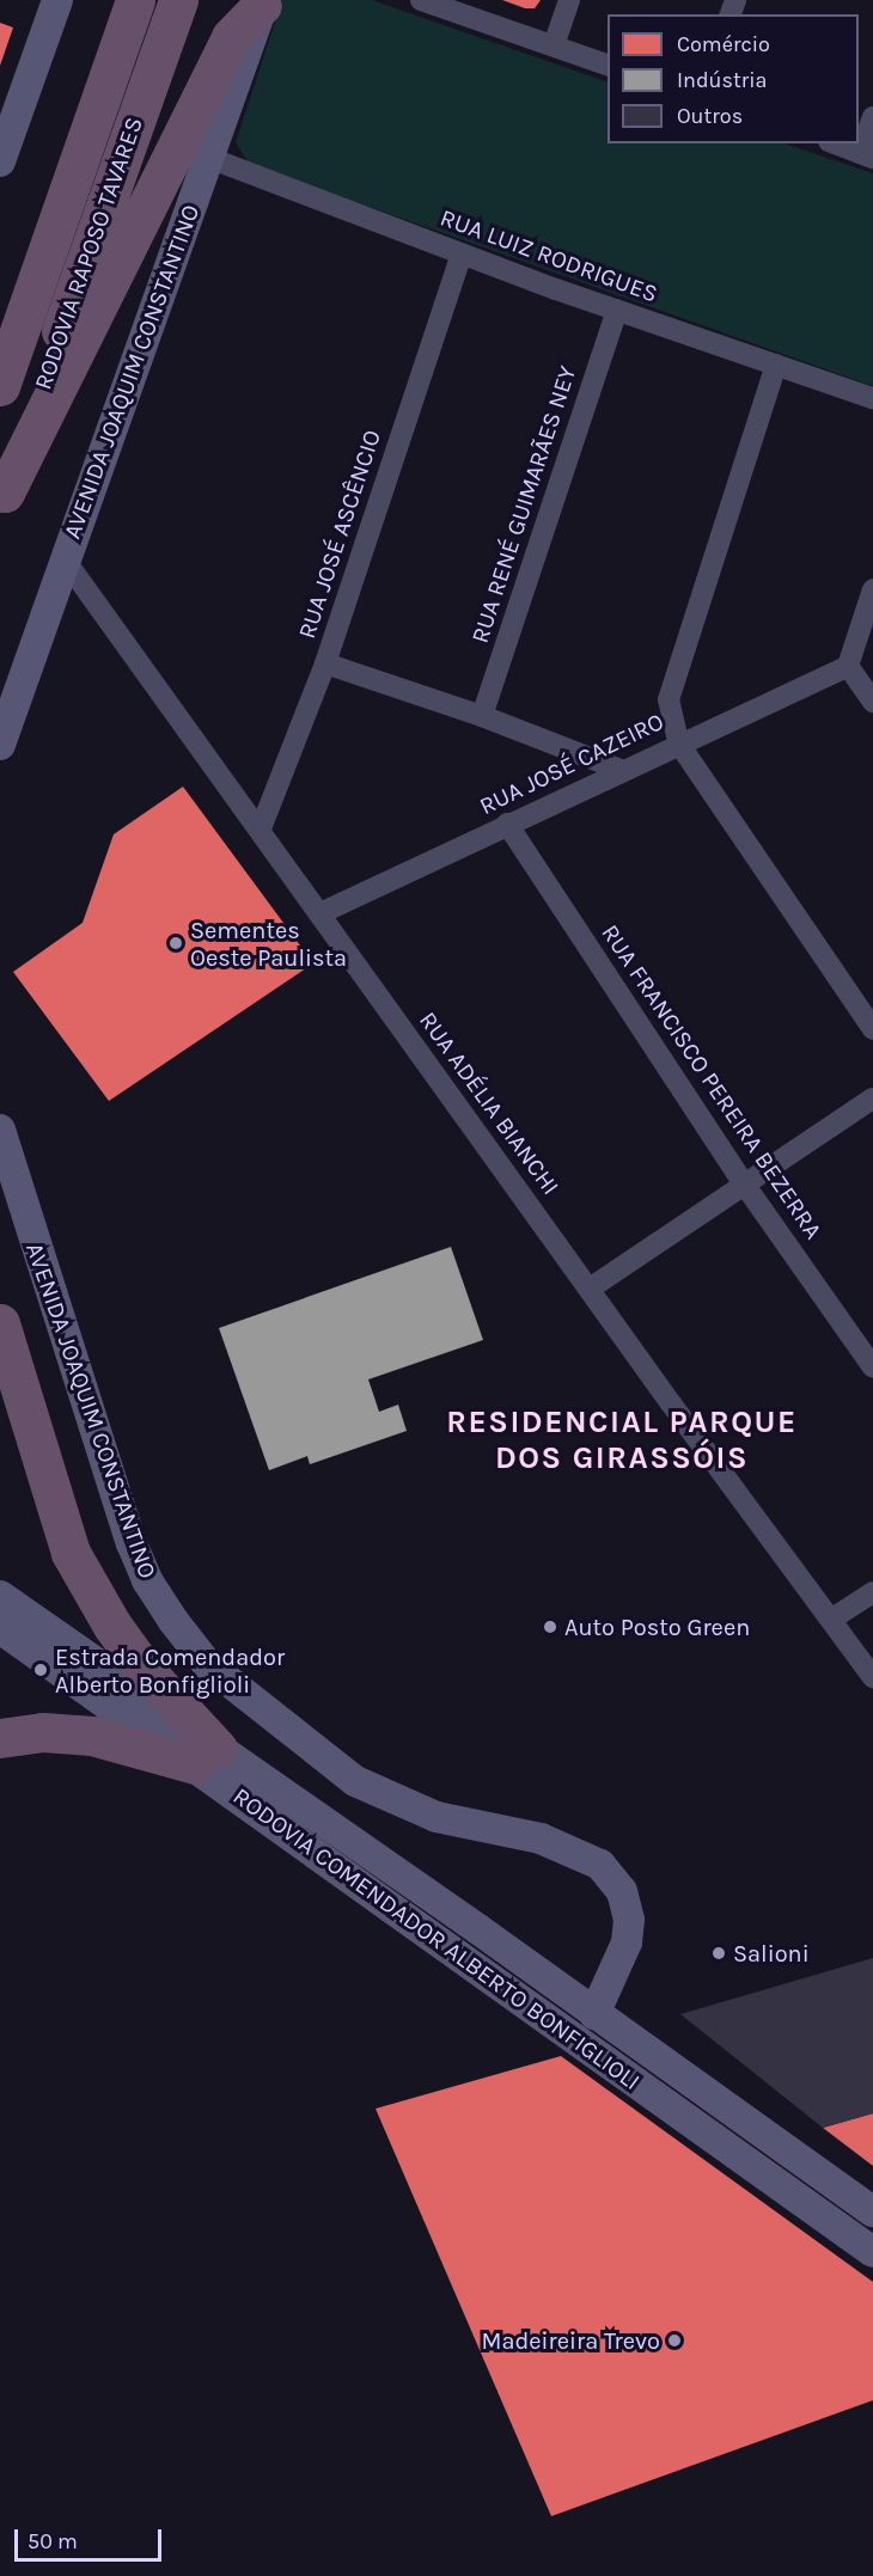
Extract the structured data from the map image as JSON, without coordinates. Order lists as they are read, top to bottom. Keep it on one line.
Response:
{"streets":{"highway":["RODOVIA RAPOSO TAVARES"],"street":["RUA LUIZ RODRIGUES","AVENIDA JOAQUIM CONSTANTINO","RUA RENÉ GUIMARÃES NEY","RUA JOSÉ ASCÊNCIO","RUA JOSÉ CAZEIRO","RUA FRANCISCO PEREIRA BEZERRA","RUA ADÉLIA BIANCHI","RODOVIA COMENDADOR ALBERTO BONFIGLIOLI"]},"crossings":[["RUA LUIZ RODRIGUES","AVENIDA JOAQUIM CONSTANTINO"],["RUA LUIZ RODRIGUES","RUA RENÉ GUIMARÃES NEY"],["RUA LUIZ RODRIGUES","RUA JOSÉ ASCÊNCIO"],["AVENIDA JOAQUIM CONSTANTINO","RUA ADÉLIA BIANCHI"],["AVENIDA JOAQUIM CONSTANTINO","RODOVIA COMENDADOR ALBERTO BONFIGLIOLI"],["RUA JOSÉ ASCÊNCIO","RUA ADÉLIA BIANCHI"],["RUA JOSÉ CAZEIRO","RUA FRANCISCO PEREIRA BEZERRA"],["RUA JOSÉ CAZEIRO","RUA ADÉLIA BIANCHI"]],"districts":["RESIDENCIAL PARQUE DOS GIRASSÓIS"],"places":["Sementes Oeste Paulista","Auto Posto Green","Estrada Comendador Alberto Bonfiglioli","Salioni","Madeireira Trevo"],"legend":["Comércio","Indústria","Outros"],"scale_bar":"50 m"}
